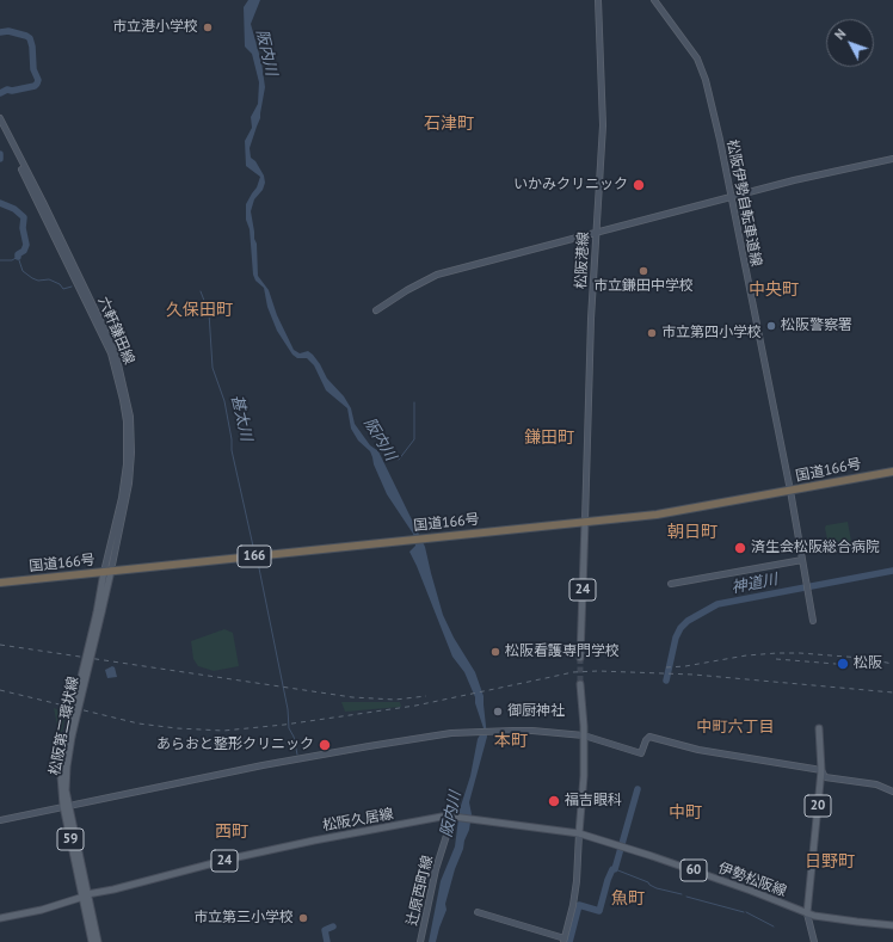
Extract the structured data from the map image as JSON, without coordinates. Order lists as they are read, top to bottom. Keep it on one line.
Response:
{"streets":{"highway":["国道166号","166"],"main road":["松阪伊勢自転車道線","松阪港線","六軒鎌田線","24","松阪第二環状線","20","松阪久居線","59","60","伊勢松阪線","辻原西町線"]},"crossings":[["松阪伊勢自転車道線","国道166号"],["松阪港線","国道166号"],["松阪港線","24"],["六軒鎌田線","国道166号"],["六軒鎌田線","松阪第二環状線"],["国道166号","24"],["国道166号","松阪第二環状線"],["松阪第二環状線","松阪久居線"],["20","伊勢松阪線"],["松阪久居線","伊勢松阪線"],["松阪久居線","辻原西町線"]],"districts":["石津町","中央町","久保田町","鎌田町","朝日町","中町六丁目","本町","中町","西町","日野町","魚町"],"water":["阪内川","甚太川","神道川"],"places":["市立港小学校","いかみクリニック","市立鎌田中学校","松阪警察署","市立第四小学校","済生会松阪総合病院","松阪看護専門学校","松阪","御厨神社","あらおと整形クリニック","福吉眼科","市立第三小学校"],"north":"top left"}
